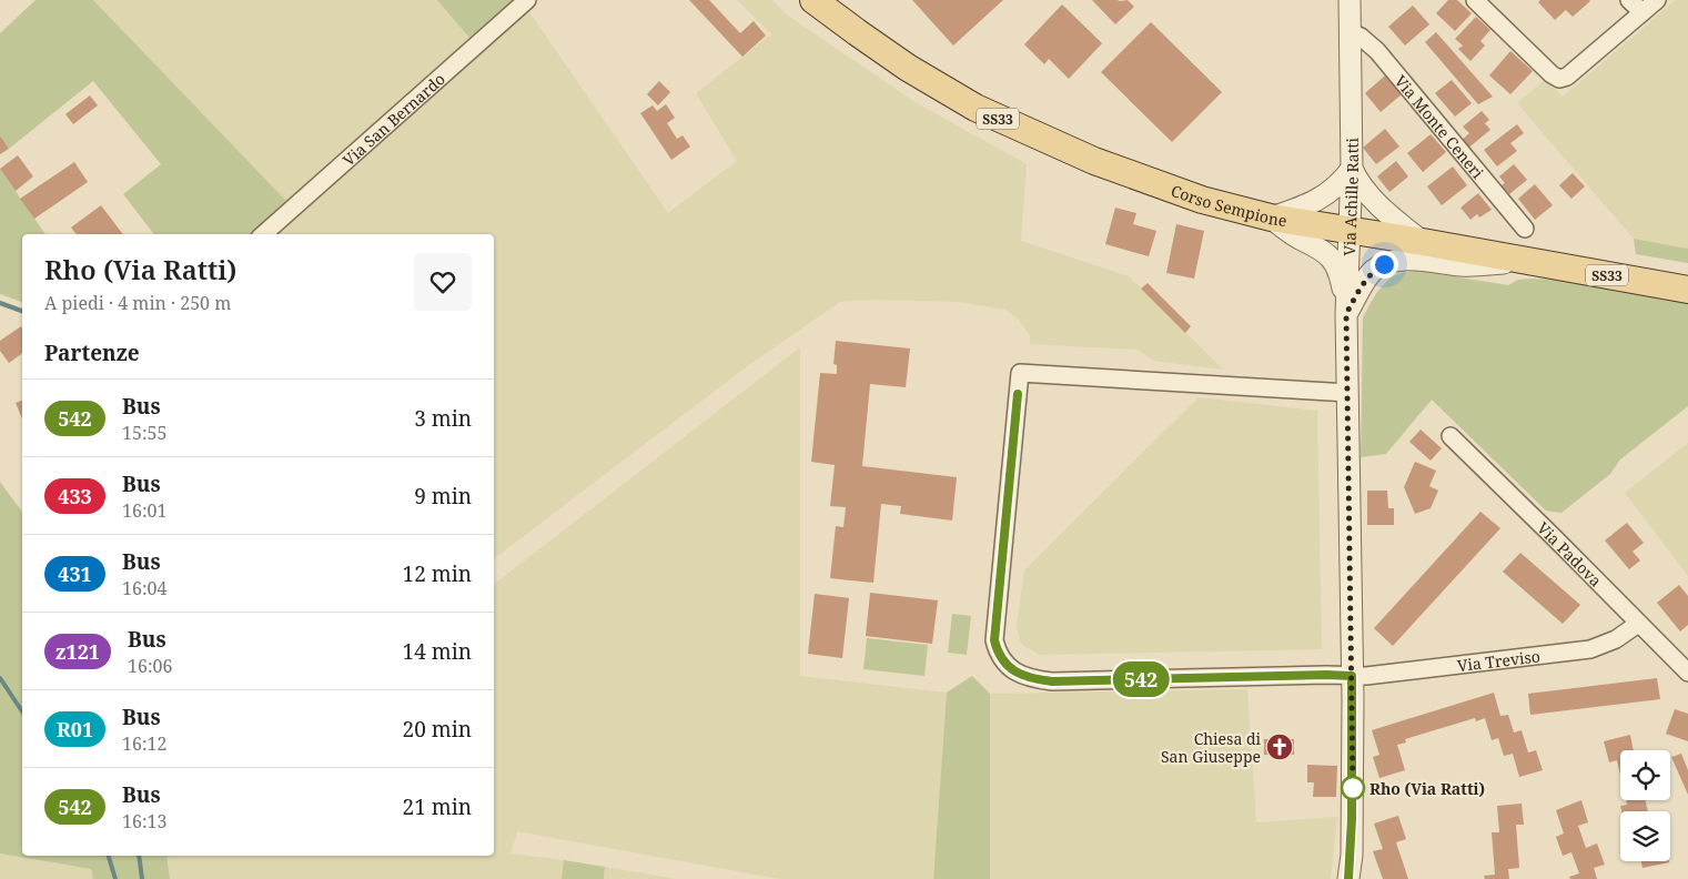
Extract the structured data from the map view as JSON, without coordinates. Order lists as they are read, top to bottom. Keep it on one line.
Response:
{"streets":{"main road":["SS33","Corso Sempione"],"street":["Via San Bernardo","Via Monte Ceneri","Via Achille Ratti","Via Padova","Via Treviso"]},"crossings":[["Via Monte Ceneri","Via Achille Ratti"],["Via Achille Ratti","Corso Sempione"],["Via Achille Ratti","Via Treviso"],["Via Padova","Via Treviso"]],"places":{"church":["Chiesa di San Giuseppe"],"other":["Rho (Via Ratti)"]},"lines":["bus line 542"],"page":{"on_map":"542","heading":[["Rho (Via Ratti)","A piedi · 4 min · 250 m"],"Partenze"],"list":[{"mark":"542","name":"Bus","note":"15:55","value":"3 min"},{"mark":"433","name":"Bus","note":"16:01","value":"9 min"},{"mark":"431","name":"Bus","note":"16:04","value":"12 min"},{"mark":"z121","name":"Bus","note":"16:06","value":"14 min"},{"mark":"R01","name":"Bus","note":"16:12","value":"20 min"},{"mark":"542","name":"Bus","note":"16:13","value":"21 min"}]}}
